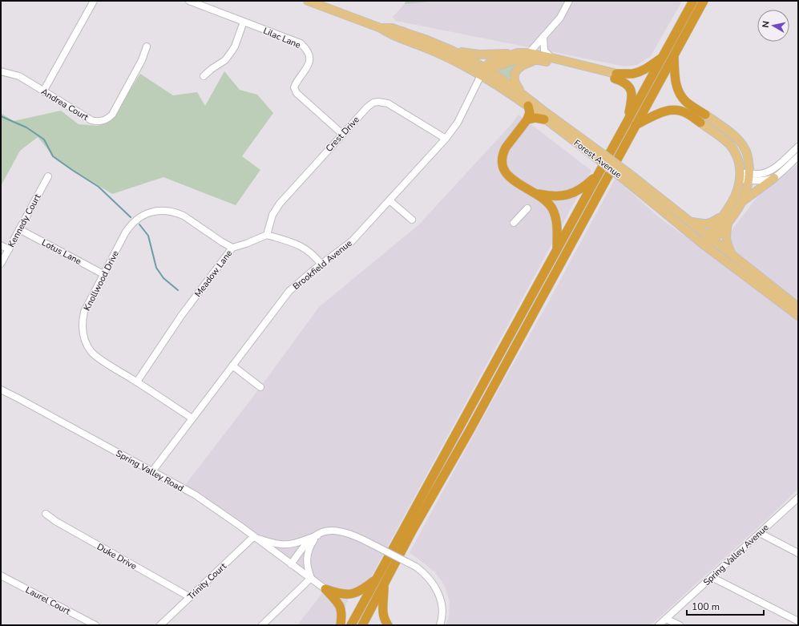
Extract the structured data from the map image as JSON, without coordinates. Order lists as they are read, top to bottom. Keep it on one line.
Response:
{"streets":{"main road":["Forest Avenue"],"street":["Lilac Lane","Andrea Court","Crest Drive","Kennedy Court","Lotus Lane","Brookfield Avenue","Meadow Lane","Knollwood Drive","Spring Valley Road","Spring Valley Avenue","Duke Drive","Trinity Court","Laurel Court"]},"crossings":[["Lilac Lane","Crest Drive"],["Crest Drive","Brookfield Avenue"],["Crest Drive","Meadow Lane"],["Forest Avenue","Brookfield Avenue"],["Kennedy Court","Lotus Lane"],["Lotus Lane","Knollwood Drive"],["Brookfield Avenue","Knollwood Drive"],["Brookfield Avenue","Spring Valley Road"],["Meadow Lane","Knollwood Drive"],["Spring Valley Road","Trinity Court"],["Duke Drive","Trinity Court"]],"scale_bar":"100 m","north":"left"}
